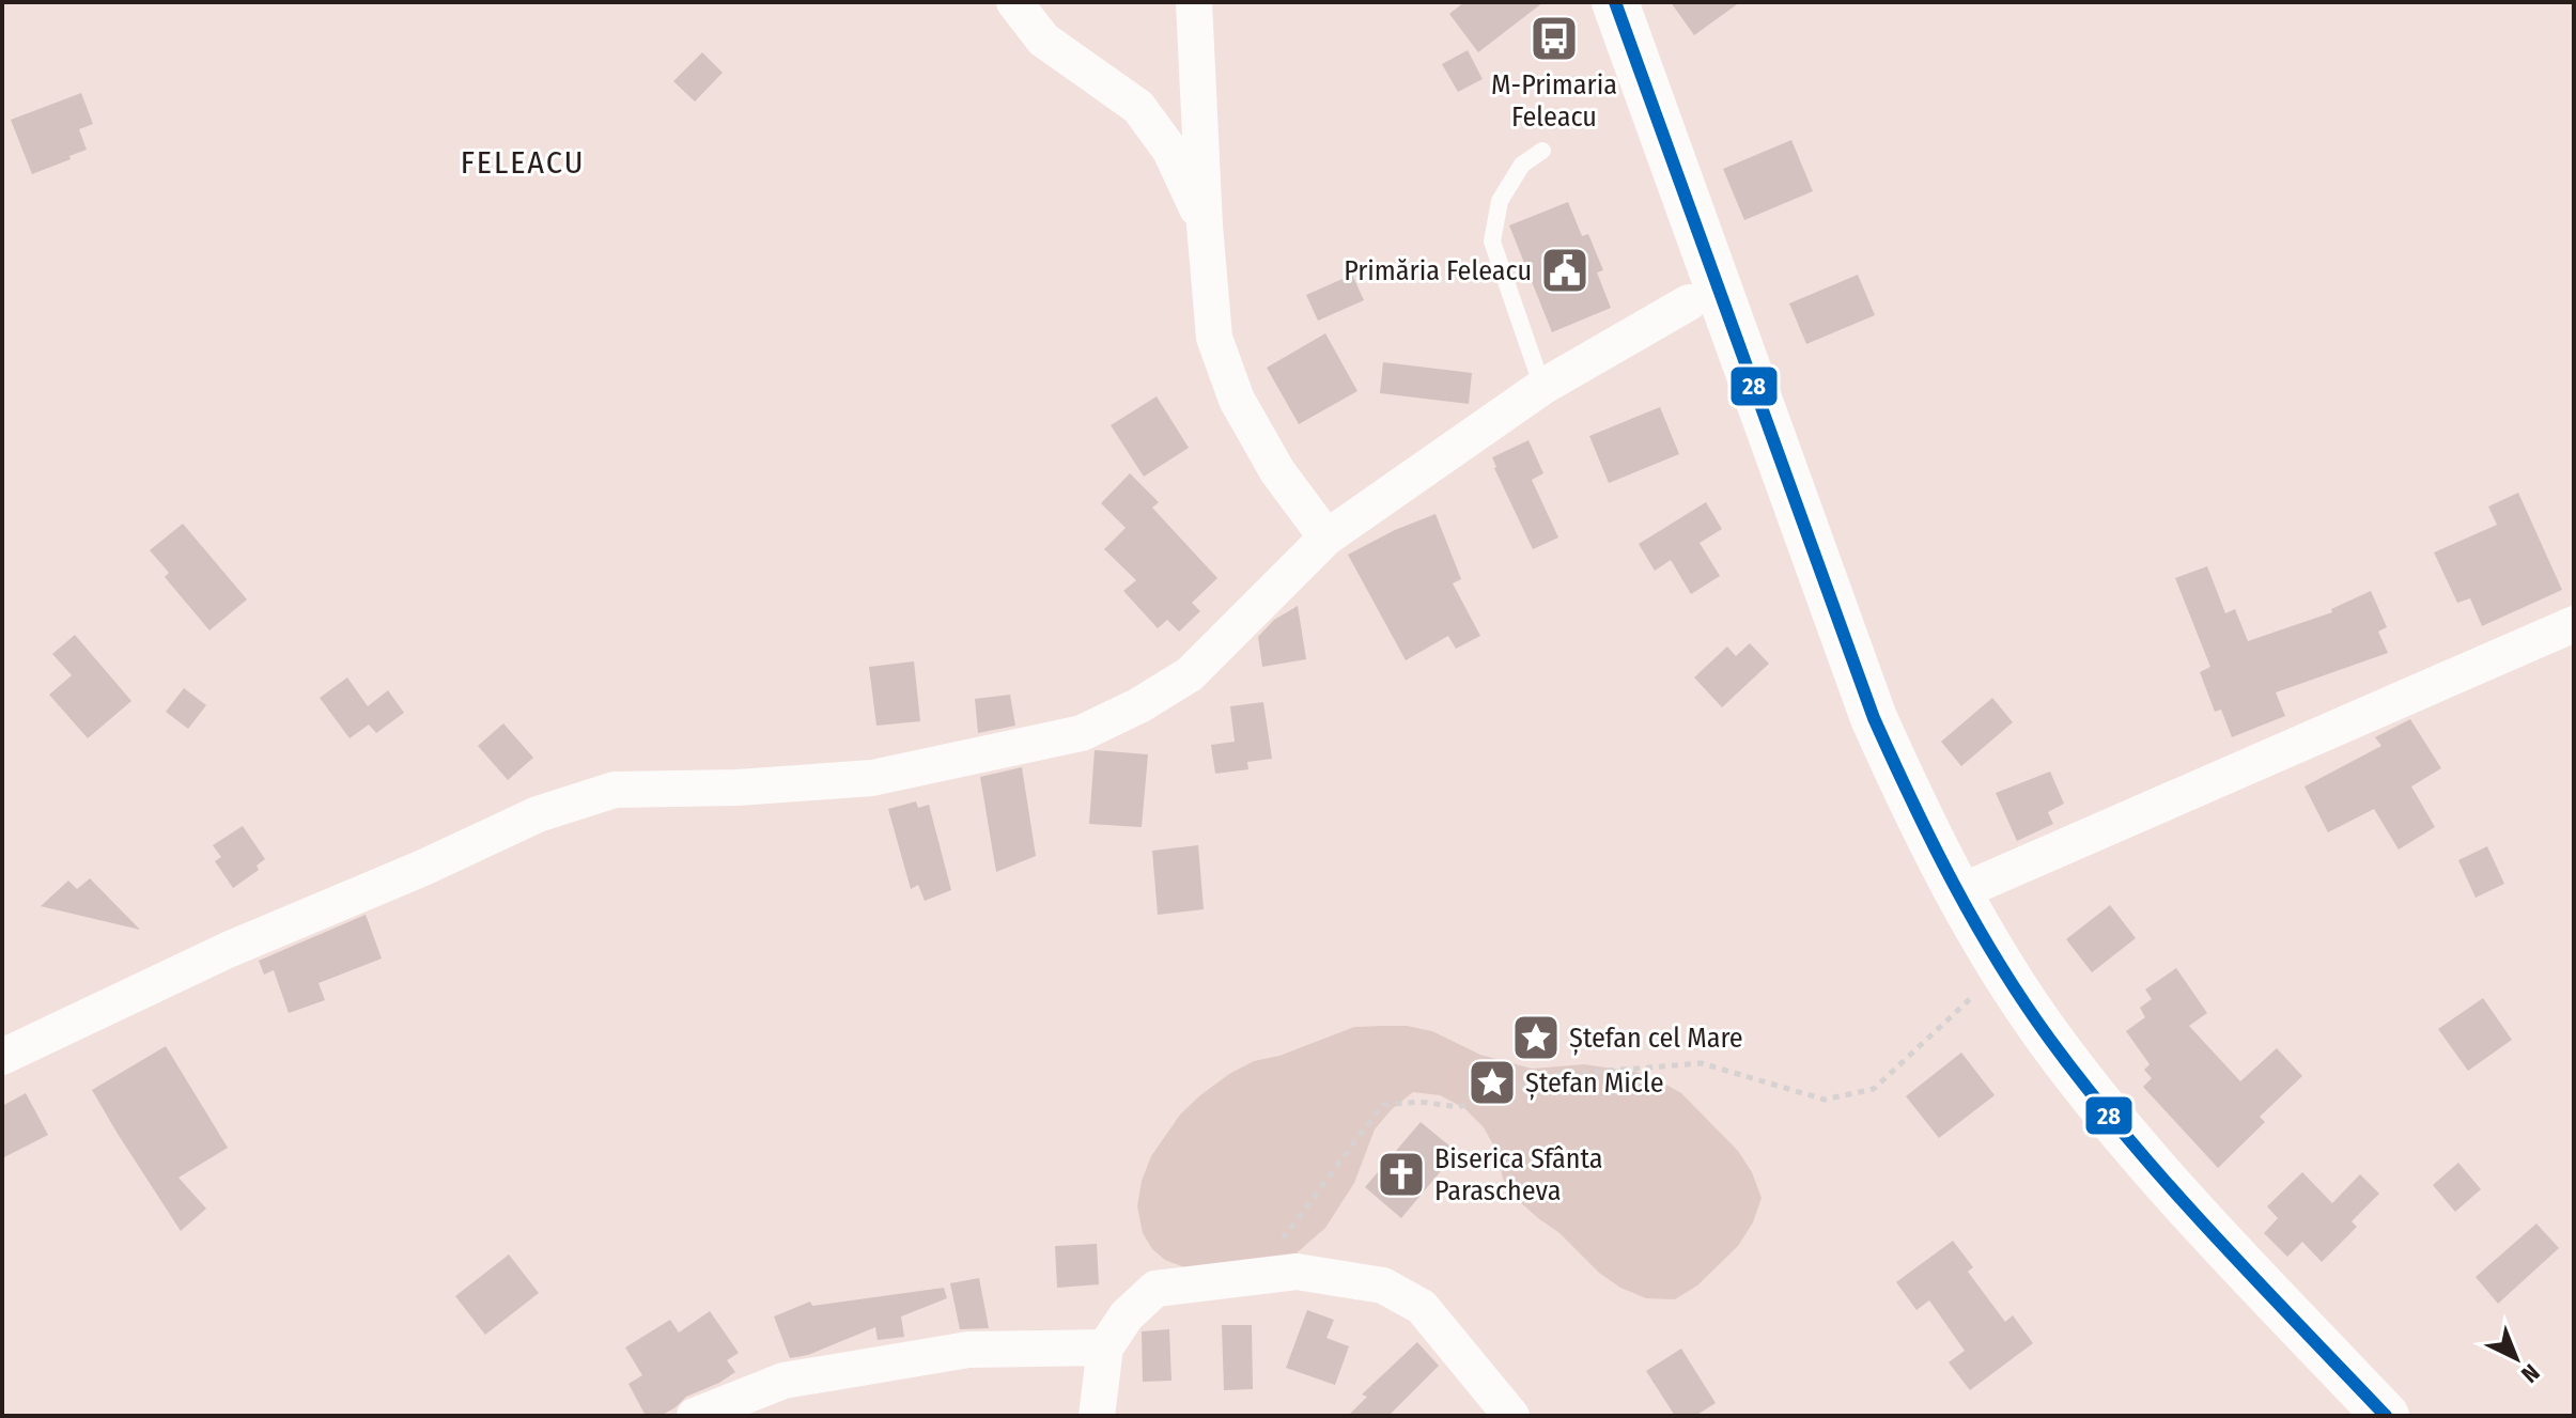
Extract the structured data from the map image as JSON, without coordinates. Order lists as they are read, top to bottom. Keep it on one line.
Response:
{"districts":["FELEACU"],"places":{"bus stop":["M-Primaria Feleacu"],"public building":["Primăria Feleacu"],"place":["Ștefan cel Mare","Ștefan Micle"],"church":["Biserica Sfânta Parascheva"]},"lines":["transit line 28"],"north":"bottom right"}
